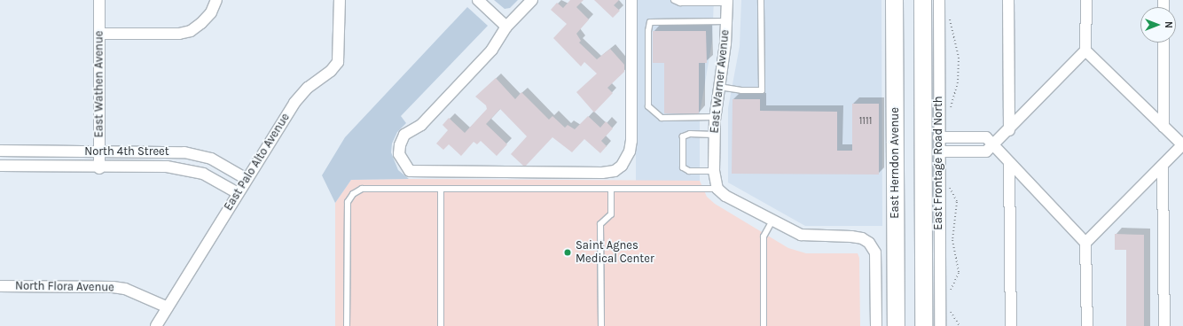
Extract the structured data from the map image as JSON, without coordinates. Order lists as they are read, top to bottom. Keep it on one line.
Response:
{"streets":{"main road":["East Herndon Avenue"],"street":["East Warner Avenue","East Wathen Avenue","North 4th Street","East Palo Alto Avenue","East Frontage Road North","North Flora Avenue"]},"crossings":[["East Wathen Avenue","North 4th Street"],["North 4th Street","East Palo Alto Avenue"],["East Palo Alto Avenue","North Flora Avenue"]],"places":["Saint Agnes Medical Center"],"house_numbers":["1111"],"north":"right"}
